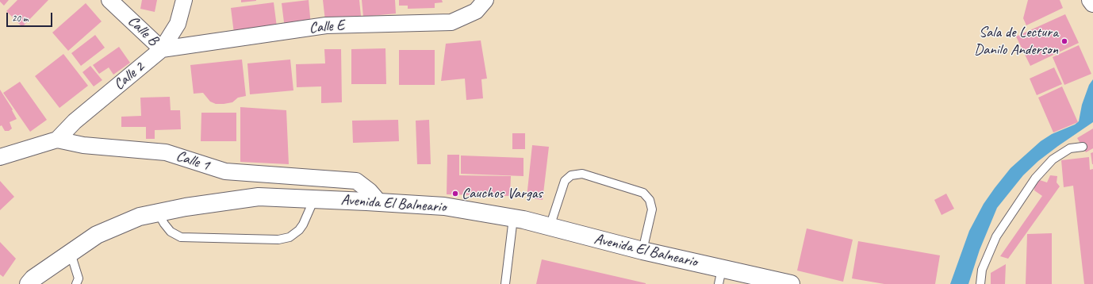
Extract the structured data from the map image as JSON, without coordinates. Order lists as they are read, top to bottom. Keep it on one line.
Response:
{"streets":{"street":["Calle E","Calle B","Calle 2","Calle 1","Avenida El Balneario"]},"crossings":[["Calle E","Calle B"],["Calle E","Calle 2"],["Calle B","Calle 2"],["Calle 2","Calle 1"],["Calle 1","Avenida El Balneario"]],"places":["Sala de Lectura Danilo Anderson","Cauchos Vargas"],"scale_bar":"20 m"}
